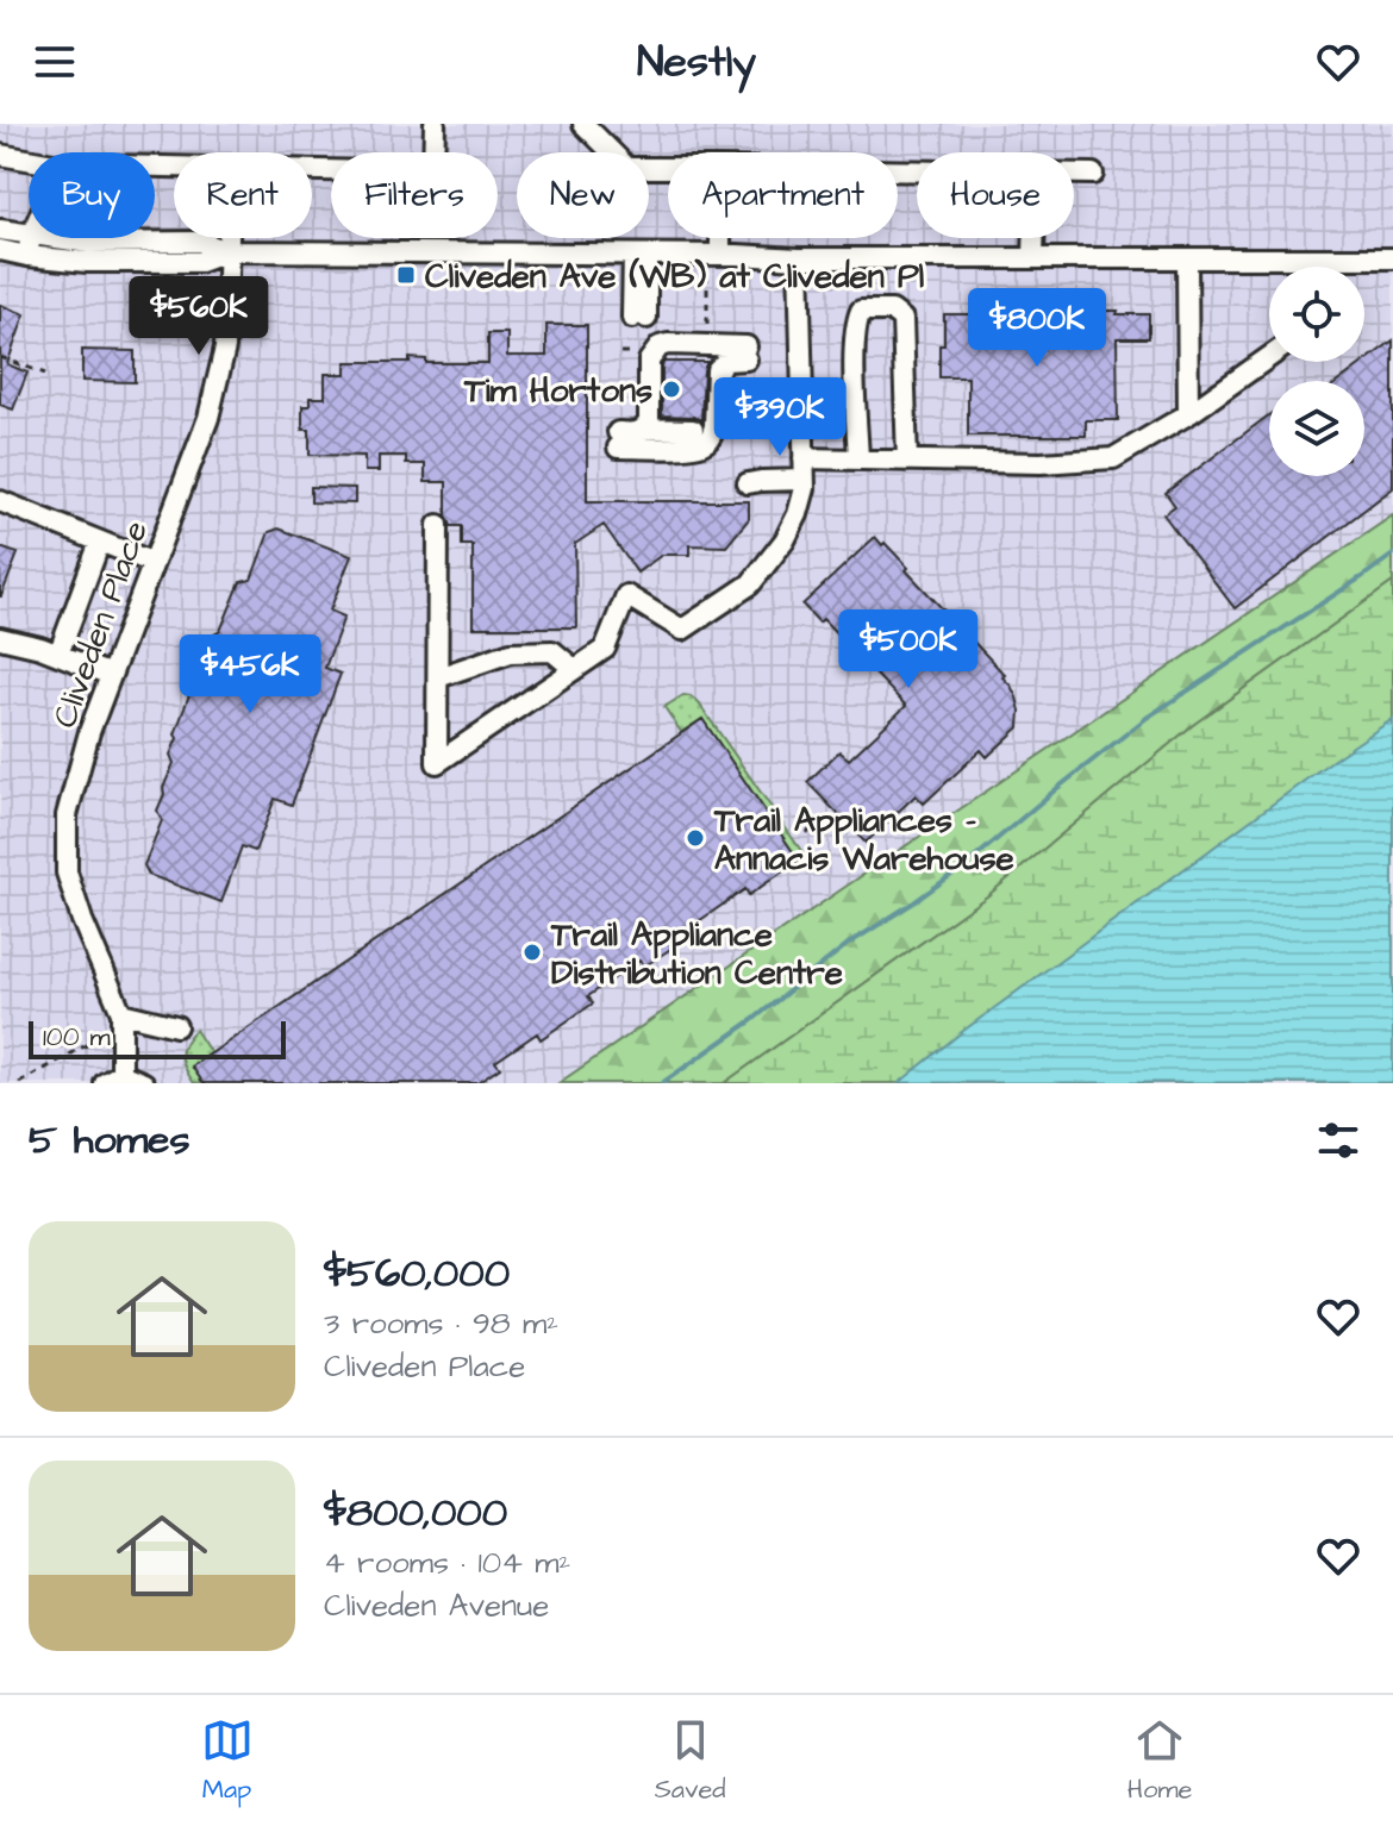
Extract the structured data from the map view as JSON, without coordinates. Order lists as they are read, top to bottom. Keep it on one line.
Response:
{"streets":{"street":["Cliveden Place"]},"places":{"transit":["Cliveden Ave (WB) at Cliveden Pl"],"other":["Tim Hortons","Trail Appliances - Annacis Warehouse","Trail Appliance Distribution Centre"]},"scale_bar":"100 m","page":{"header":"Nestly","chip":["Buy","Rent","Filters","New","Apartment","House"],"price":["$560K","$800K","$390K","$500K","$456K"],"scale":"100 m","heading":"5 homes","list":[{"name":"$560,000","note":"3 rooms · 98 m² · Cliveden Place"},{"name":"$800,000","note":"4 rooms · 104 m² · Cliveden Avenue"}],"tabs":["Map","Saved","Home"]}}
